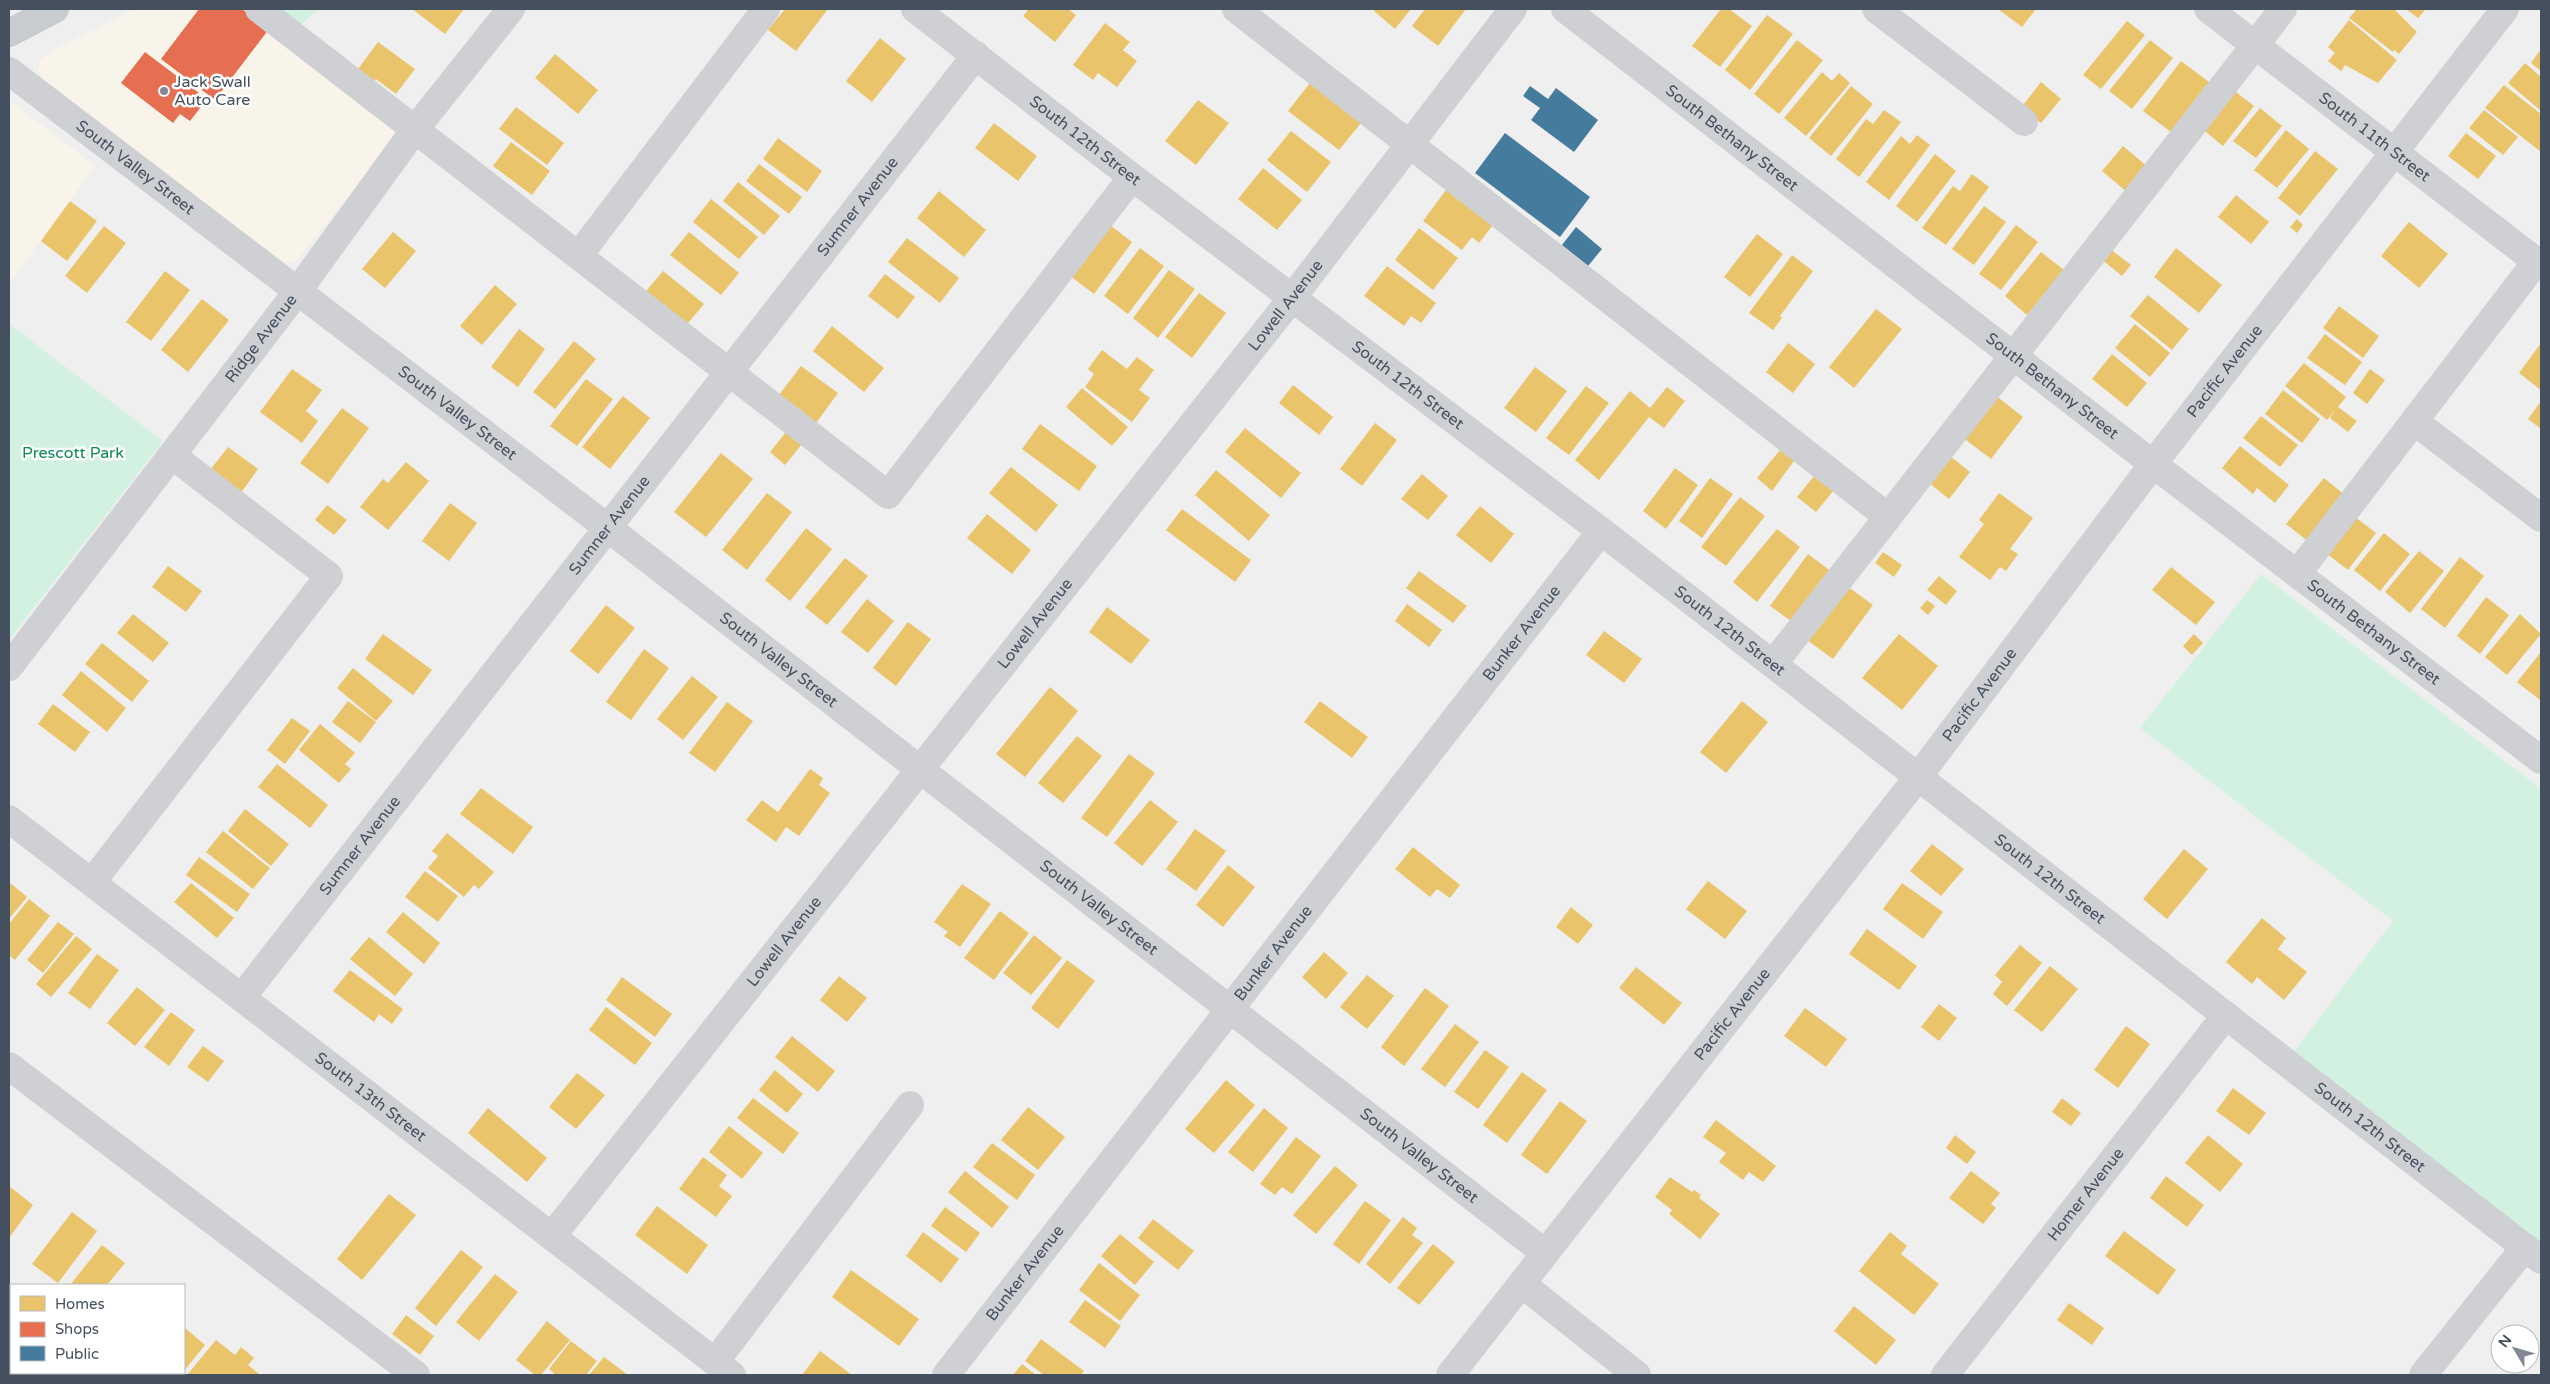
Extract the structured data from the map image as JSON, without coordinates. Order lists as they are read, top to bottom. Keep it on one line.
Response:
{"streets":{"street":["South 11th Street","South Bethany Street","South 12th Street","South Valley Street","Sumner Avenue","Lowell Avenue","Ridge Avenue","Pacific Avenue","Bunker Avenue","South 13th Street","Homer Avenue"]},"crossings":[["South 11th Street","Pacific Avenue"],["South Bethany Street","Pacific Avenue"],["South 12th Street","Sumner Avenue"],["South 12th Street","Lowell Avenue"],["South 12th Street","Pacific Avenue"],["South 12th Street","Bunker Avenue"],["South 12th Street","Homer Avenue"],["South Valley Street","Sumner Avenue"],["South Valley Street","Lowell Avenue"],["South Valley Street","Ridge Avenue"],["South Valley Street","Pacific Avenue"],["South Valley Street","Bunker Avenue"],["Sumner Avenue","South 13th Street"],["Lowell Avenue","South 13th Street"]],"parks":["Prescott Park"],"places":["Jack Swall Auto Care"],"legend":["Homes","Shops","Public"],"north":"top left"}
